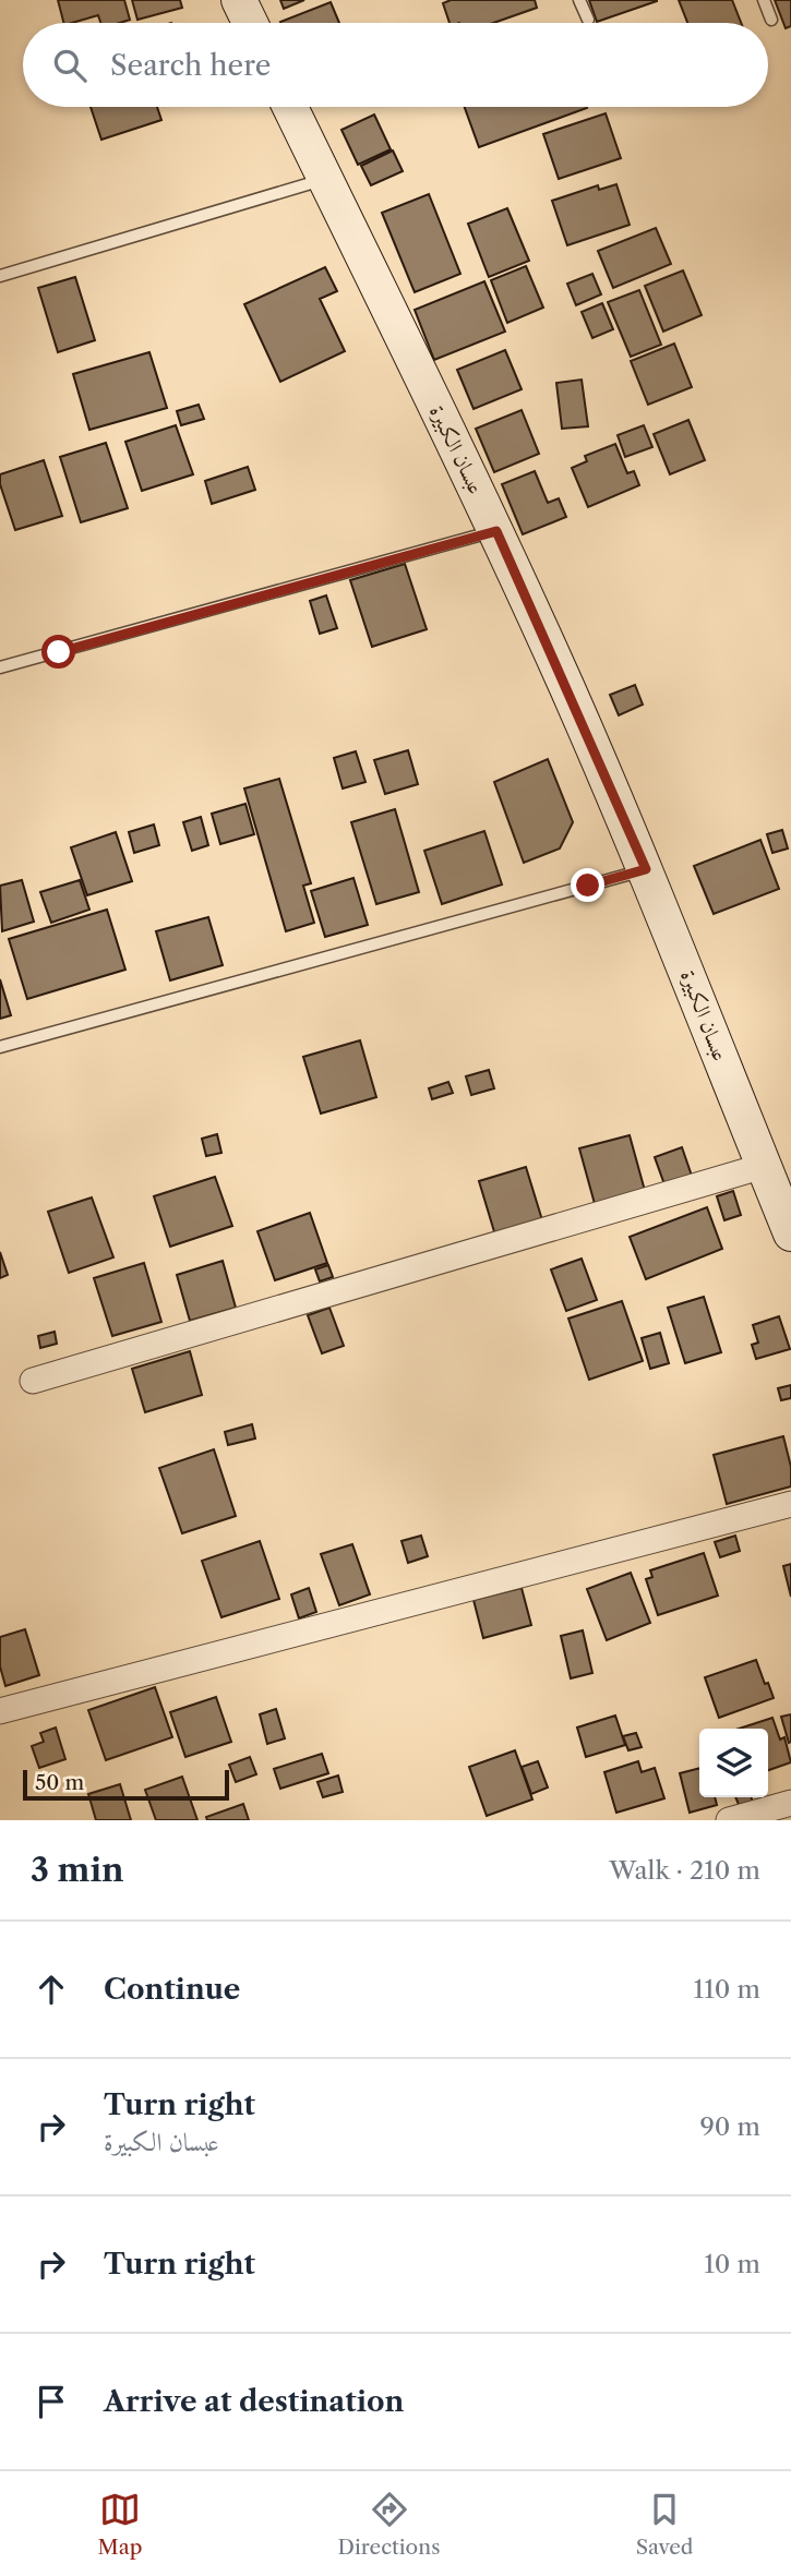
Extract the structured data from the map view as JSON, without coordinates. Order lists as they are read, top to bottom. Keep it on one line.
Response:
{"streets":{"main road":["عبسان الكبيرة"]},"scale_bar":"50 m","page":{"search":"Search here","scale":"50 m","heading":["3 min","Walk · 210 m"],"list":[["Continue","110 m"],["Turn right","عبسان الكبيرة","90 m"],["Turn right","10 m"],"Arrive at destination"],"nav":["Map","Directions","Saved"]}}
